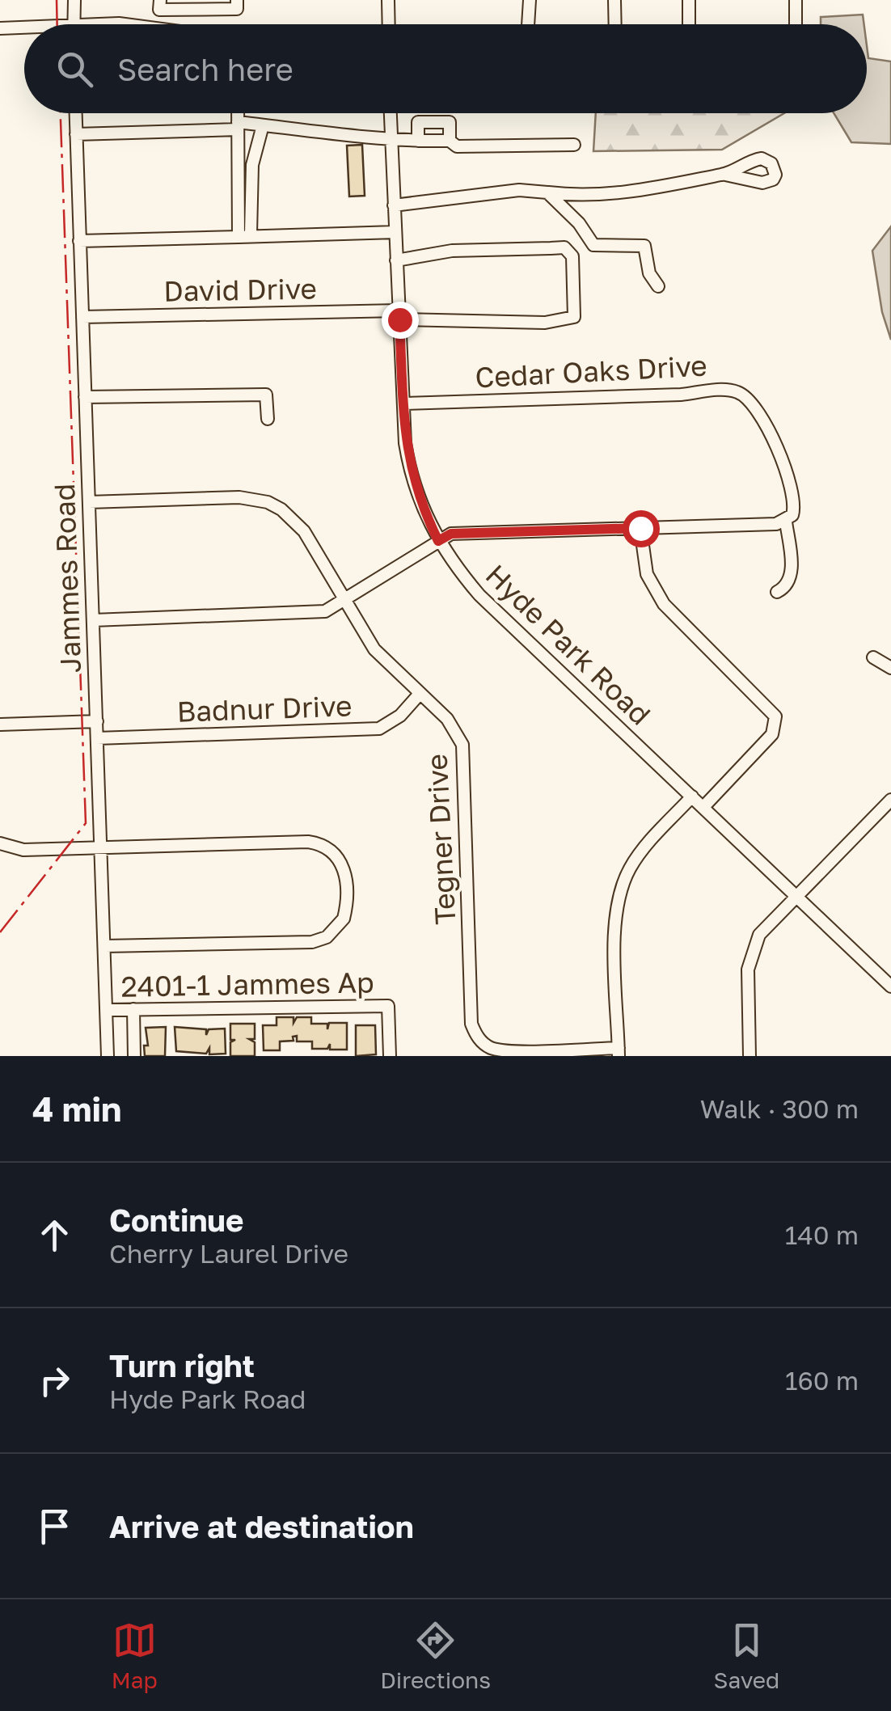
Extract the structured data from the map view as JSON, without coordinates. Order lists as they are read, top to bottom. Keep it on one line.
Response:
{"streets":{"street":["David Drive","Cedar Oaks Drive","Jammes Road","Hyde Park Road","Badnur Drive","Tegner Drive","2401-1 Jammes Ap"]},"crossings":[["David Drive","Jammes Road"],["David Drive","Hyde Park Road"],["Cedar Oaks Drive","Hyde Park Road"],["Jammes Road","Badnur Drive"],["Jammes Road","Tegner Drive"],["Jammes Road","2401-1 Jammes Ap"],["Badnur Drive","Tegner Drive"]],"page":{"search":"Search here","heading":["4 min","Walk · 300 m"],"list":[["Continue","Cherry Laurel Drive","140 m"],["Turn right","Hyde Park Road","160 m"],"Arrive at destination"],"nav":["Map","Directions","Saved"]}}
